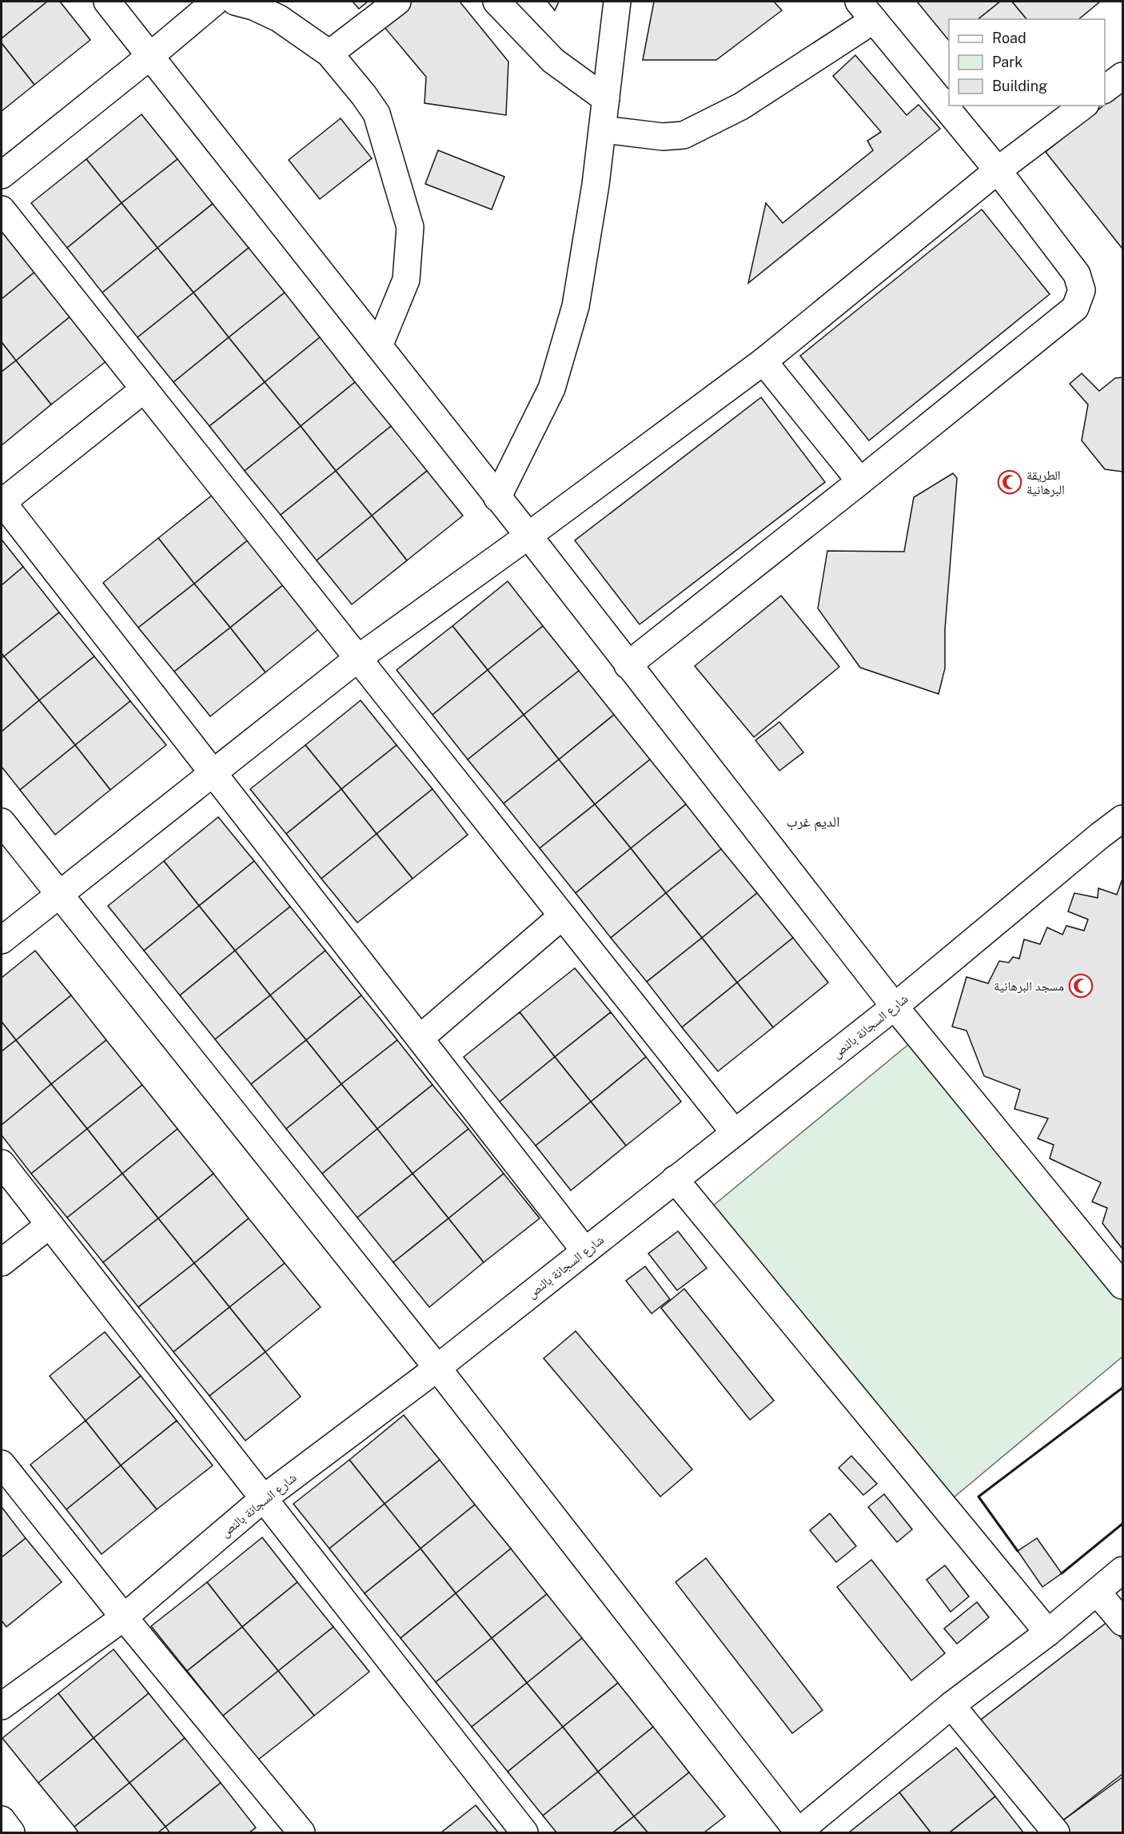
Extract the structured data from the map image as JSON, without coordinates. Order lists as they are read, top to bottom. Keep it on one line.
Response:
{"streets":{"street":["شارع السجانة بالنص"]},"districts":["الديم غرب"],"places":{"mosque":["الطريقة البرهانية","مسجد البرهانية"]},"legend":["Road","Park","Building"]}
